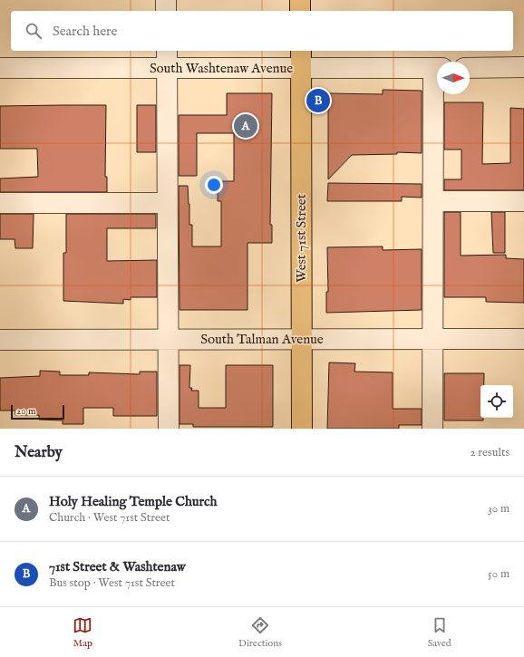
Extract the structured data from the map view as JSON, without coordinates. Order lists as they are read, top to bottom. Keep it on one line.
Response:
{"streets":{"main road":["West 71st Street"],"street":["South Washtenaw Avenue","South Talman Avenue"]},"crossings":[["South Washtenaw Avenue","West 71st Street"],["West 71st Street","South Talman Avenue"]],"scale_bar":"20 m","north":"right","page":{"search":"Search here","pins":["B","A"],"scale":"20 m","heading":["Nearby","2 results"],"list":[{"mark":"A","name":"Holy Healing Temple Church","note":"Church · West 71st Street","value":"30 m"},{"mark":"B","name":"71st Street & Washtenaw","note":"Bus stop · West 71st Street","value":"50 m"}],"nav":["Map","Directions","Saved"]}}
